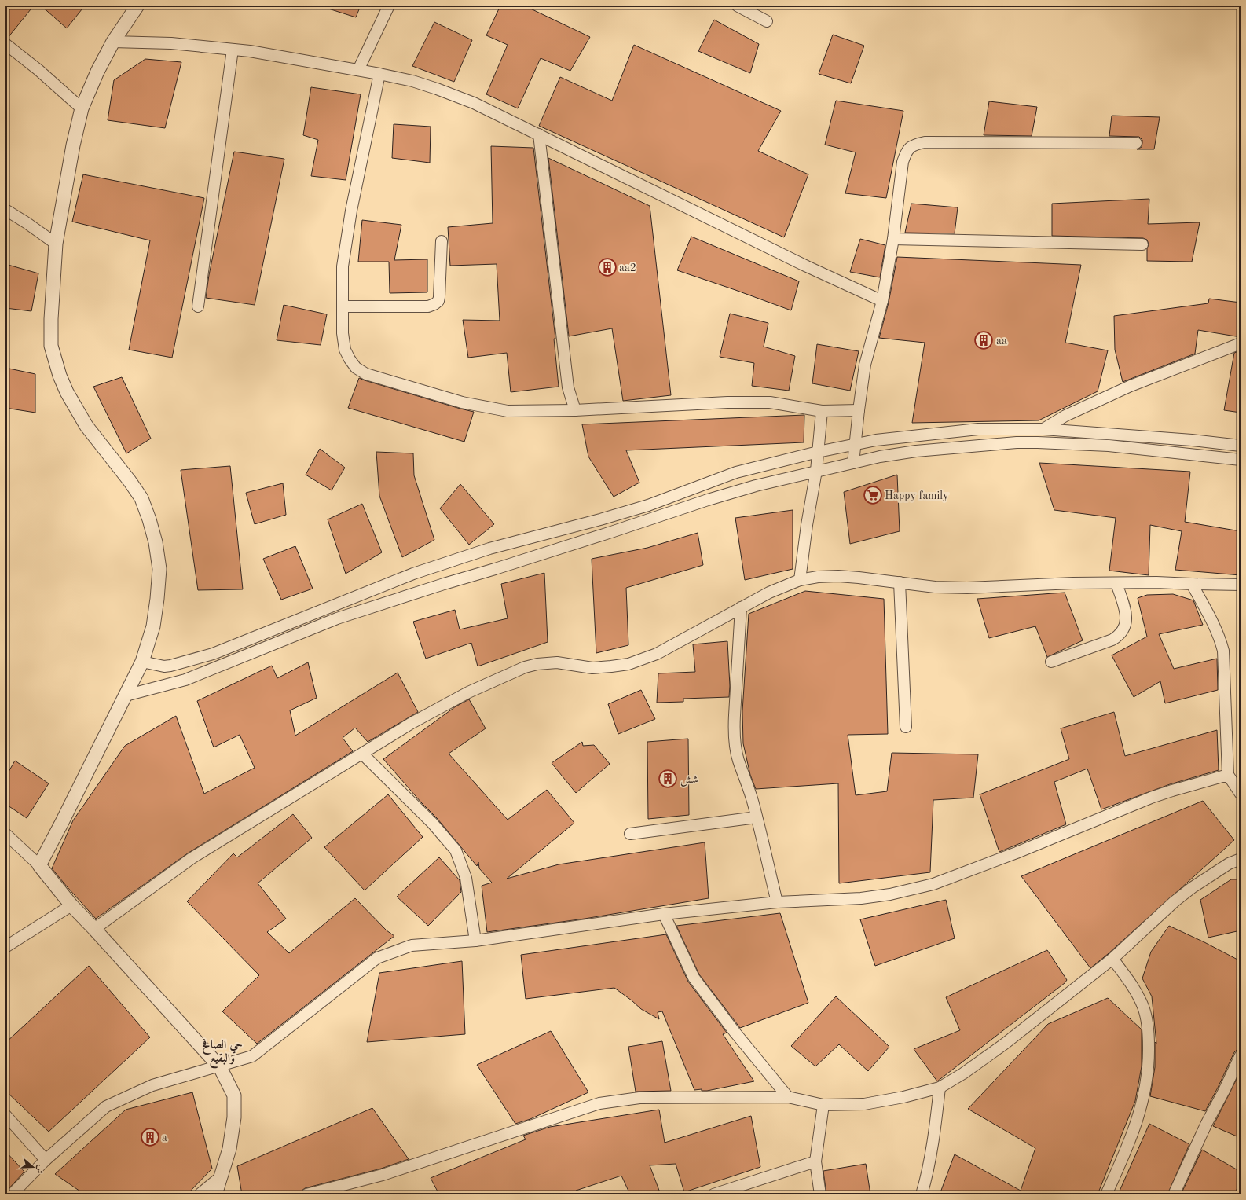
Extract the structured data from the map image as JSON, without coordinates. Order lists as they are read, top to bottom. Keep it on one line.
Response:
{"districts":["حي الصافح والبقيع"],"places":{"building":["aa2","aa","شش","a"],"supermarket":["Happy family"]},"north":"right"}
